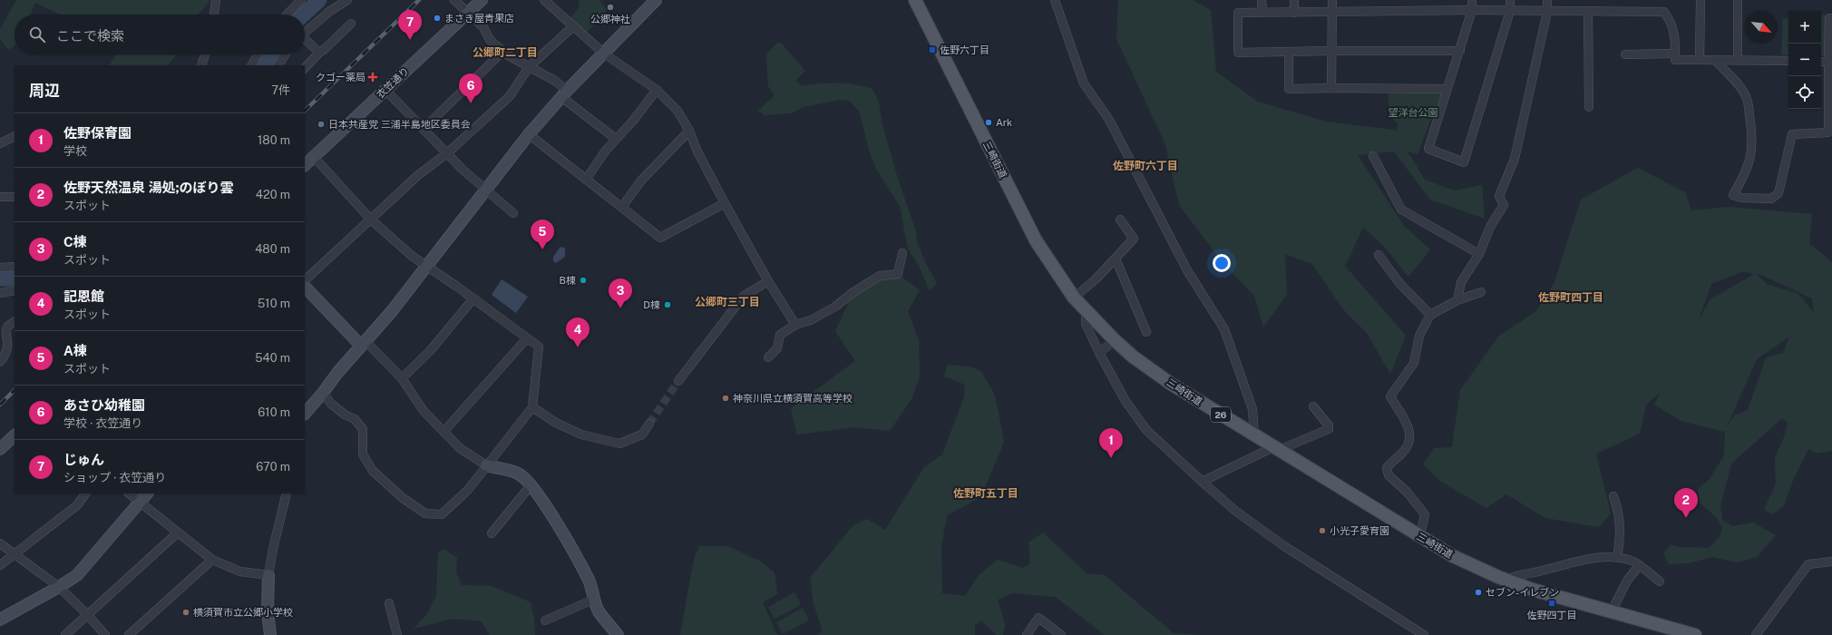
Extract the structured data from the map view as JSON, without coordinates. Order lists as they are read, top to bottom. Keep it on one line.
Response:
{"streets":{"main road":["三崎街道","26"],"street":["衣笠通り"]},"districts":["公郷町二丁目","佐野町六丁目","佐野町四丁目","公郷町三丁目","佐野町五丁目"],"parks":["望洋台公園"],"places":{"other":["公郷神社","まさき屋青果店","Ark","日本共産党 三浦半島地区委員会","B棟","D棟","神奈川県立横須賀高等学校","小光子愛育園","セブン-イレブン","横須賀市立公郷小学校"],"transit":["佐野六丁目","佐野四丁目"],"health":["クゴー薬局"]},"north":"bottom right","page":{"pins":["7","6","5","3","4","1","2"],"map_buttons":["+","−"],"search":"ここで検索","heading":["周辺","7件"],"list":[{"mark":"1","name":"佐野保育園","note":"学校","value":"180 m"},{"mark":"2","name":"佐野天然温泉 湯処;のぼり雲","note":"スポット","value":"420 m"},{"mark":"3","name":"C棟","note":"スポット","value":"480 m"},{"mark":"4","name":"記恩館","note":"スポット","value":"510 m"},{"mark":"5","name":"A棟","note":"スポット","value":"540 m"},{"mark":"6","name":"あさひ幼稚園","note":"学校 · 衣笠通り","value":"610 m"},{"mark":"7","name":"じゅん","note":"ショップ · 衣笠通り","value":"670 m"}]}}
